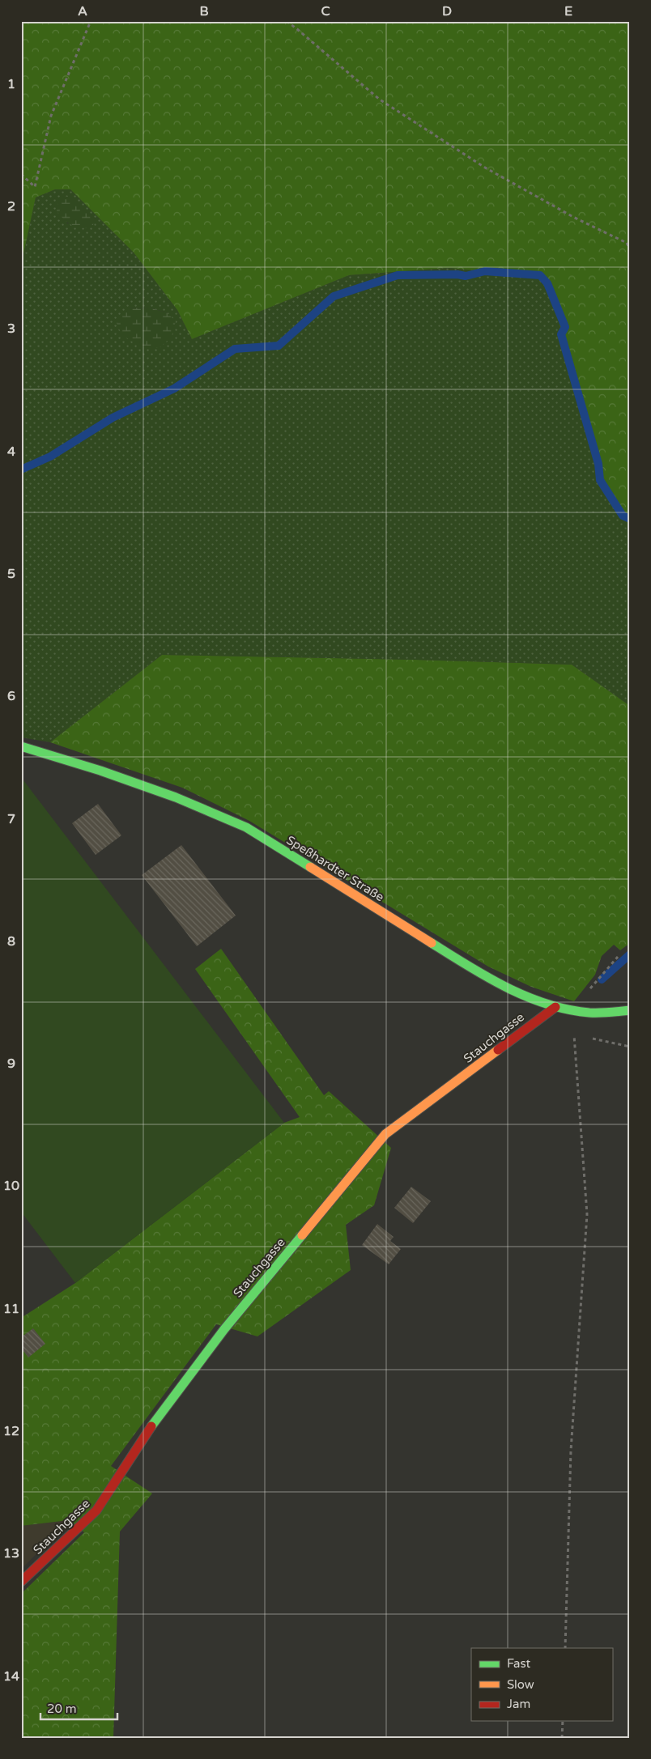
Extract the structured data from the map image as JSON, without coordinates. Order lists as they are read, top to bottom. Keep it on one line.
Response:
{"streets":{"street":["Speßhardter Straße","Stauchgasse"]},"crossings":[["Speßhardter Straße","Stauchgasse"]],"legend":["Fast","Slow","Jam"],"scale_bar":"20 m","grid":{"columns":["A","B","C","D","E"],"rows":["1","2","3","4","5","6","7","8","9","10","11","12","13","14"]}}
